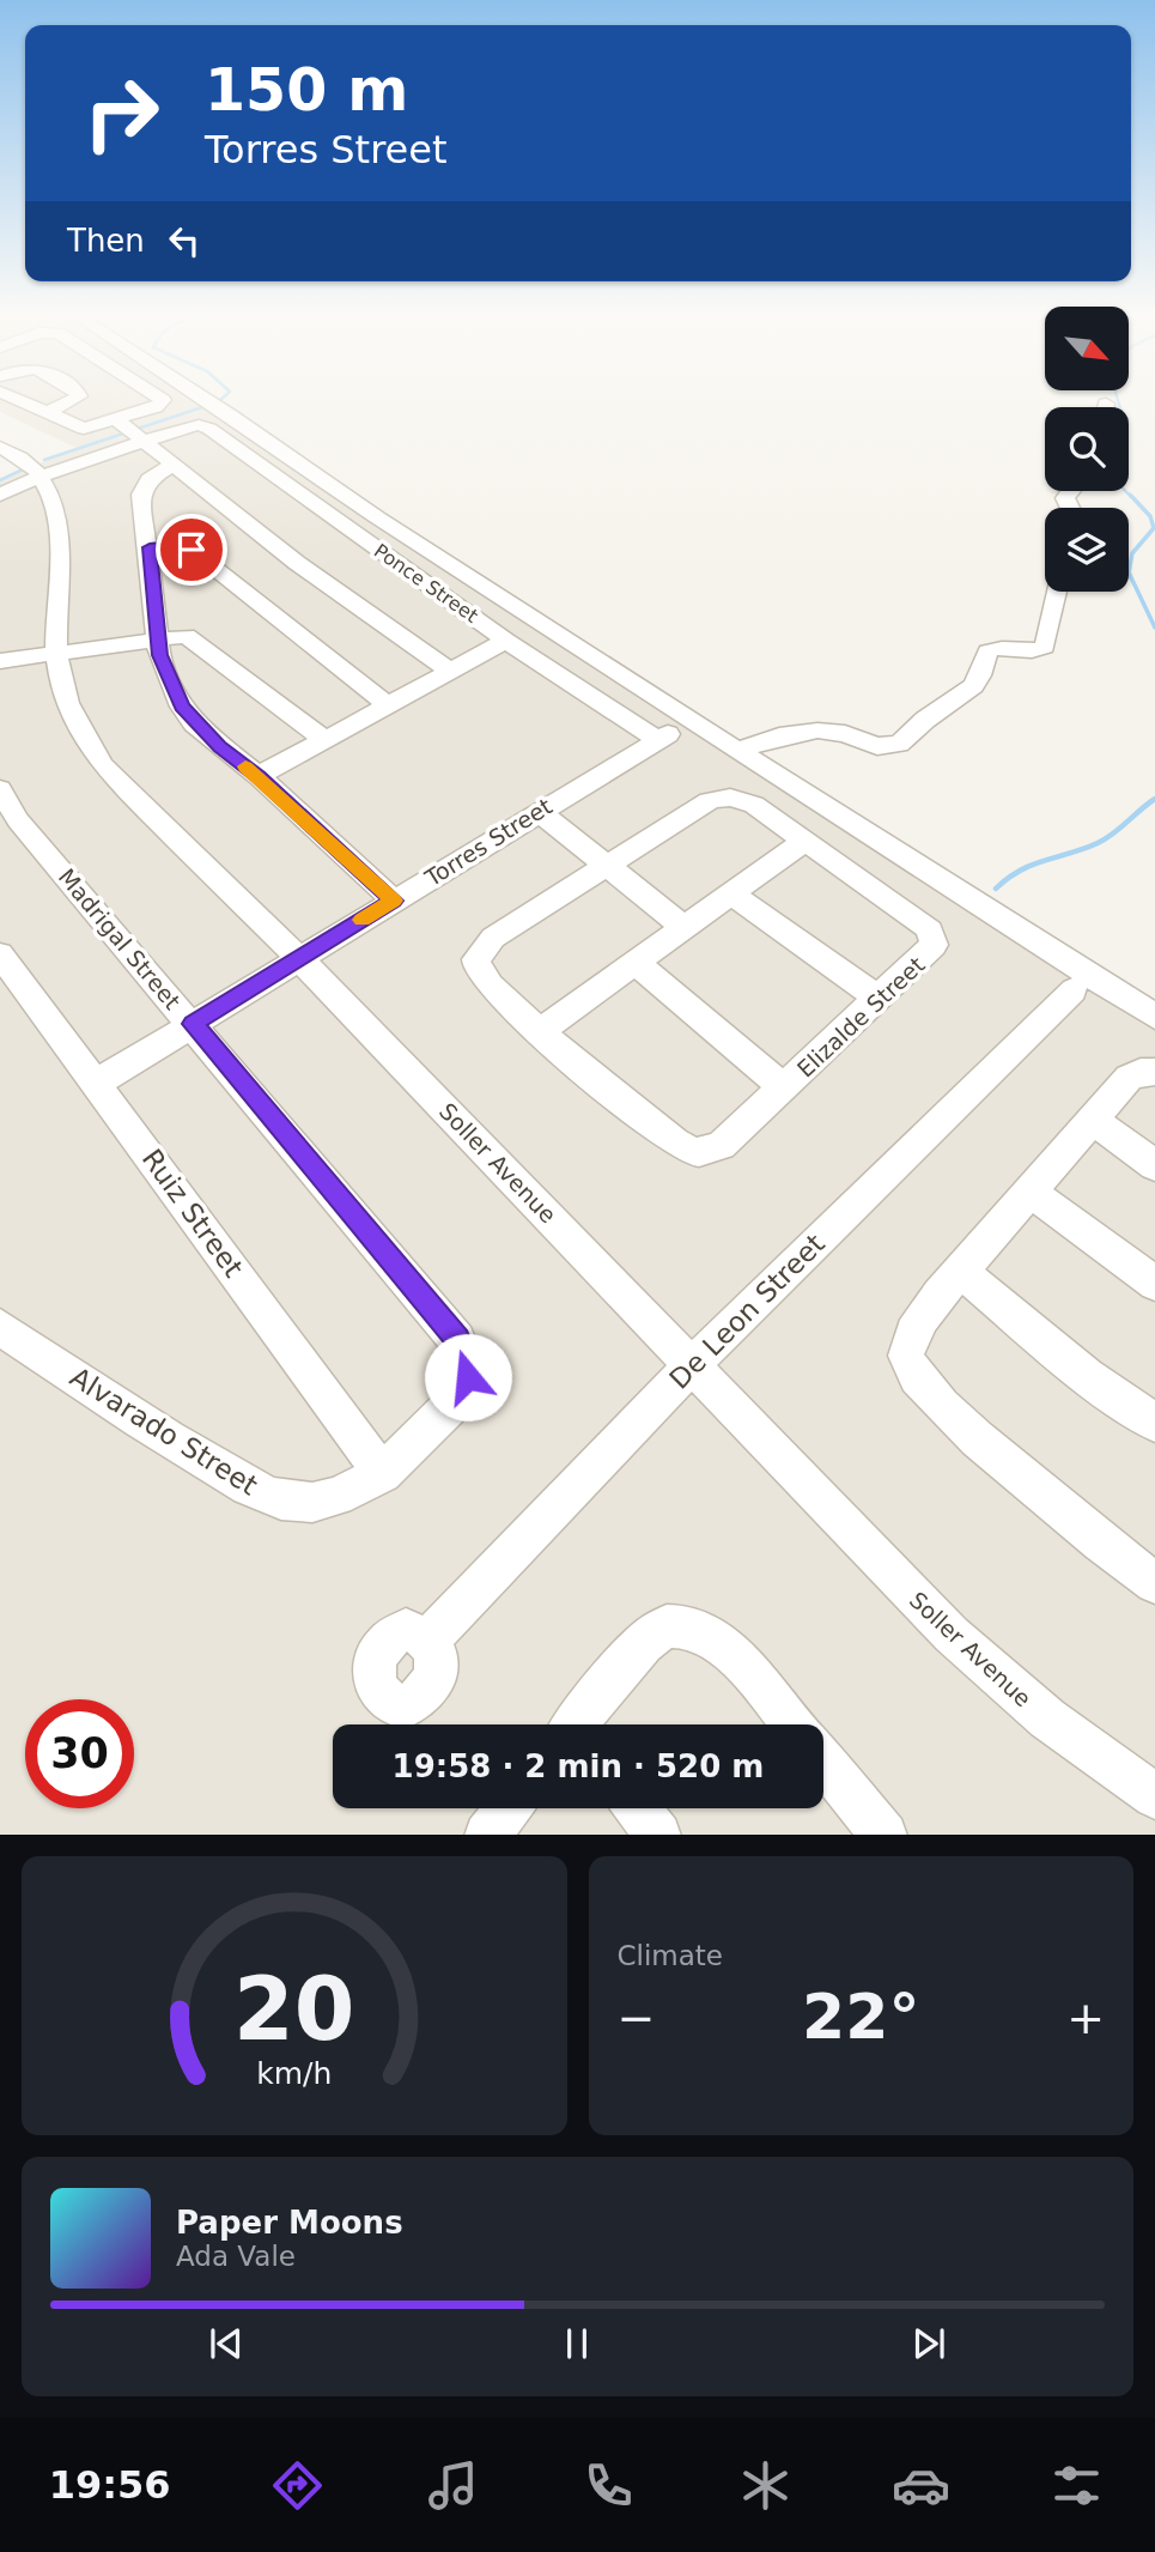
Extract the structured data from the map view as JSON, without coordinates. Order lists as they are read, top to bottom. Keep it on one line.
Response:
{"streets":{"street":["Ponce Street","Torres Street","Madrigal Street","Elizalde Street","Soller Avenue","Ruiz Street","De Leon Street","Alvarado Street"]},"crossings":[["Ponce Street","Torres Street"],["Torres Street","Madrigal Street"],["Torres Street","Soller Avenue"],["Torres Street","Ruiz Street"],["Madrigal Street","Ruiz Street"],["Madrigal Street","Alvarado Street"],["Soller Avenue","De Leon Street"],["Ruiz Street","Alvarado Street"]],"north":"bottom right","page":{"turn":["150 m","Torres Street"],"then":"Then","limit":"30","trip":"19:58 · 2 min · 520 m","tile":"Climate","heat":["−","22°","+"],"song":["Paper Moons","Ada Vale"],"tabs":"19:56","gauge":["20","km/h"]}}
